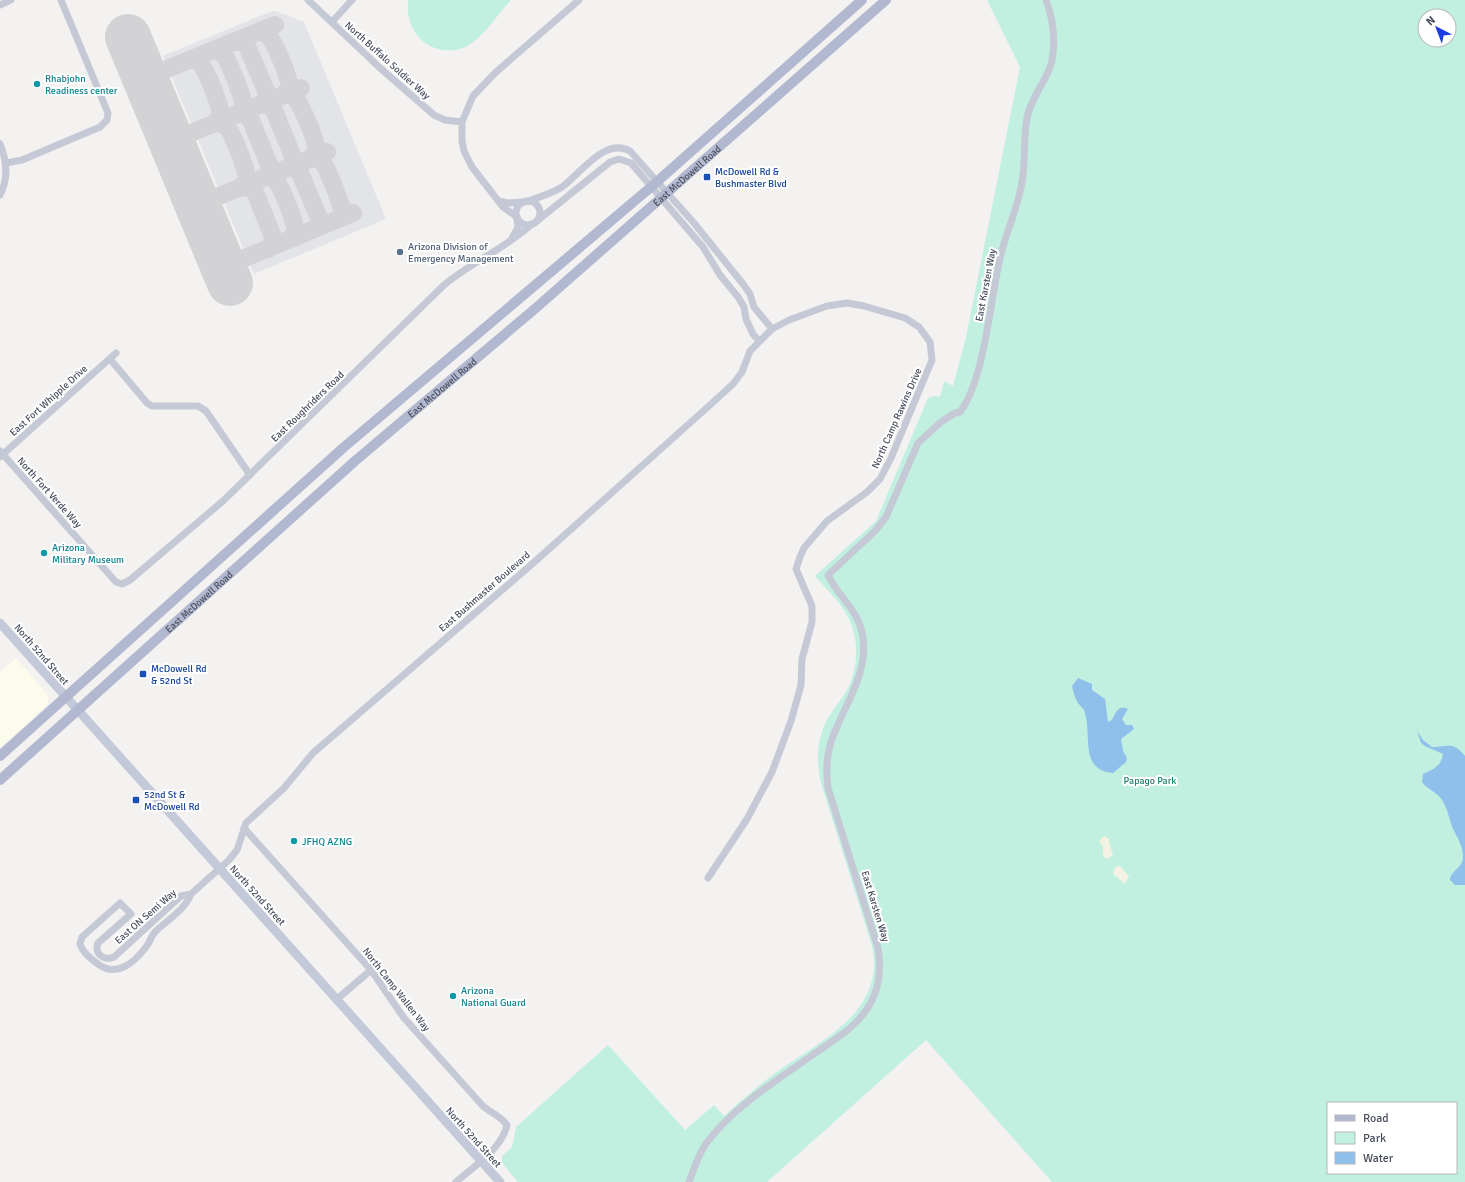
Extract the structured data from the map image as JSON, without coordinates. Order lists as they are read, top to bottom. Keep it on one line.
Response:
{"streets":{"main road":["East McDowell Road","North 52nd Street"],"street":["North Buffalo Soldier Way","East Karsten Way","East Fort Whipple Drive","East Roughriders Road","North Camp Rawins Drive","North Fort Verde Way","East Bushmaster Boulevard","East ON Semi Way","North Camp Wallen Way"]},"crossings":[["East McDowell Road","North 52nd Street"],["East Fort Whipple Drive","North Fort Verde Way"],["East Roughriders Road","North Fort Verde Way"],["North Camp Rawins Drive","East Bushmaster Boulevard"],["East Bushmaster Boulevard","East ON Semi Way"],["East Bushmaster Boulevard","North Camp Wallen Way"],["North 52nd Street","East ON Semi Way"],["North 52nd Street","North Camp Wallen Way"]],"parks":["Papago Park"],"places":{"other":["Rhabjohn Readiness center","Arizona Division of Emergency Management","Arizona Military Museum","JFHQ AZNG","Arizona National Guard"],"transit":["McDowell Rd & Bushmaster Blvd","McDowell Rd & 52nd St","52nd St & McDowell Rd"]},"legend":["Road","Park","Water"],"north":"top left"}
